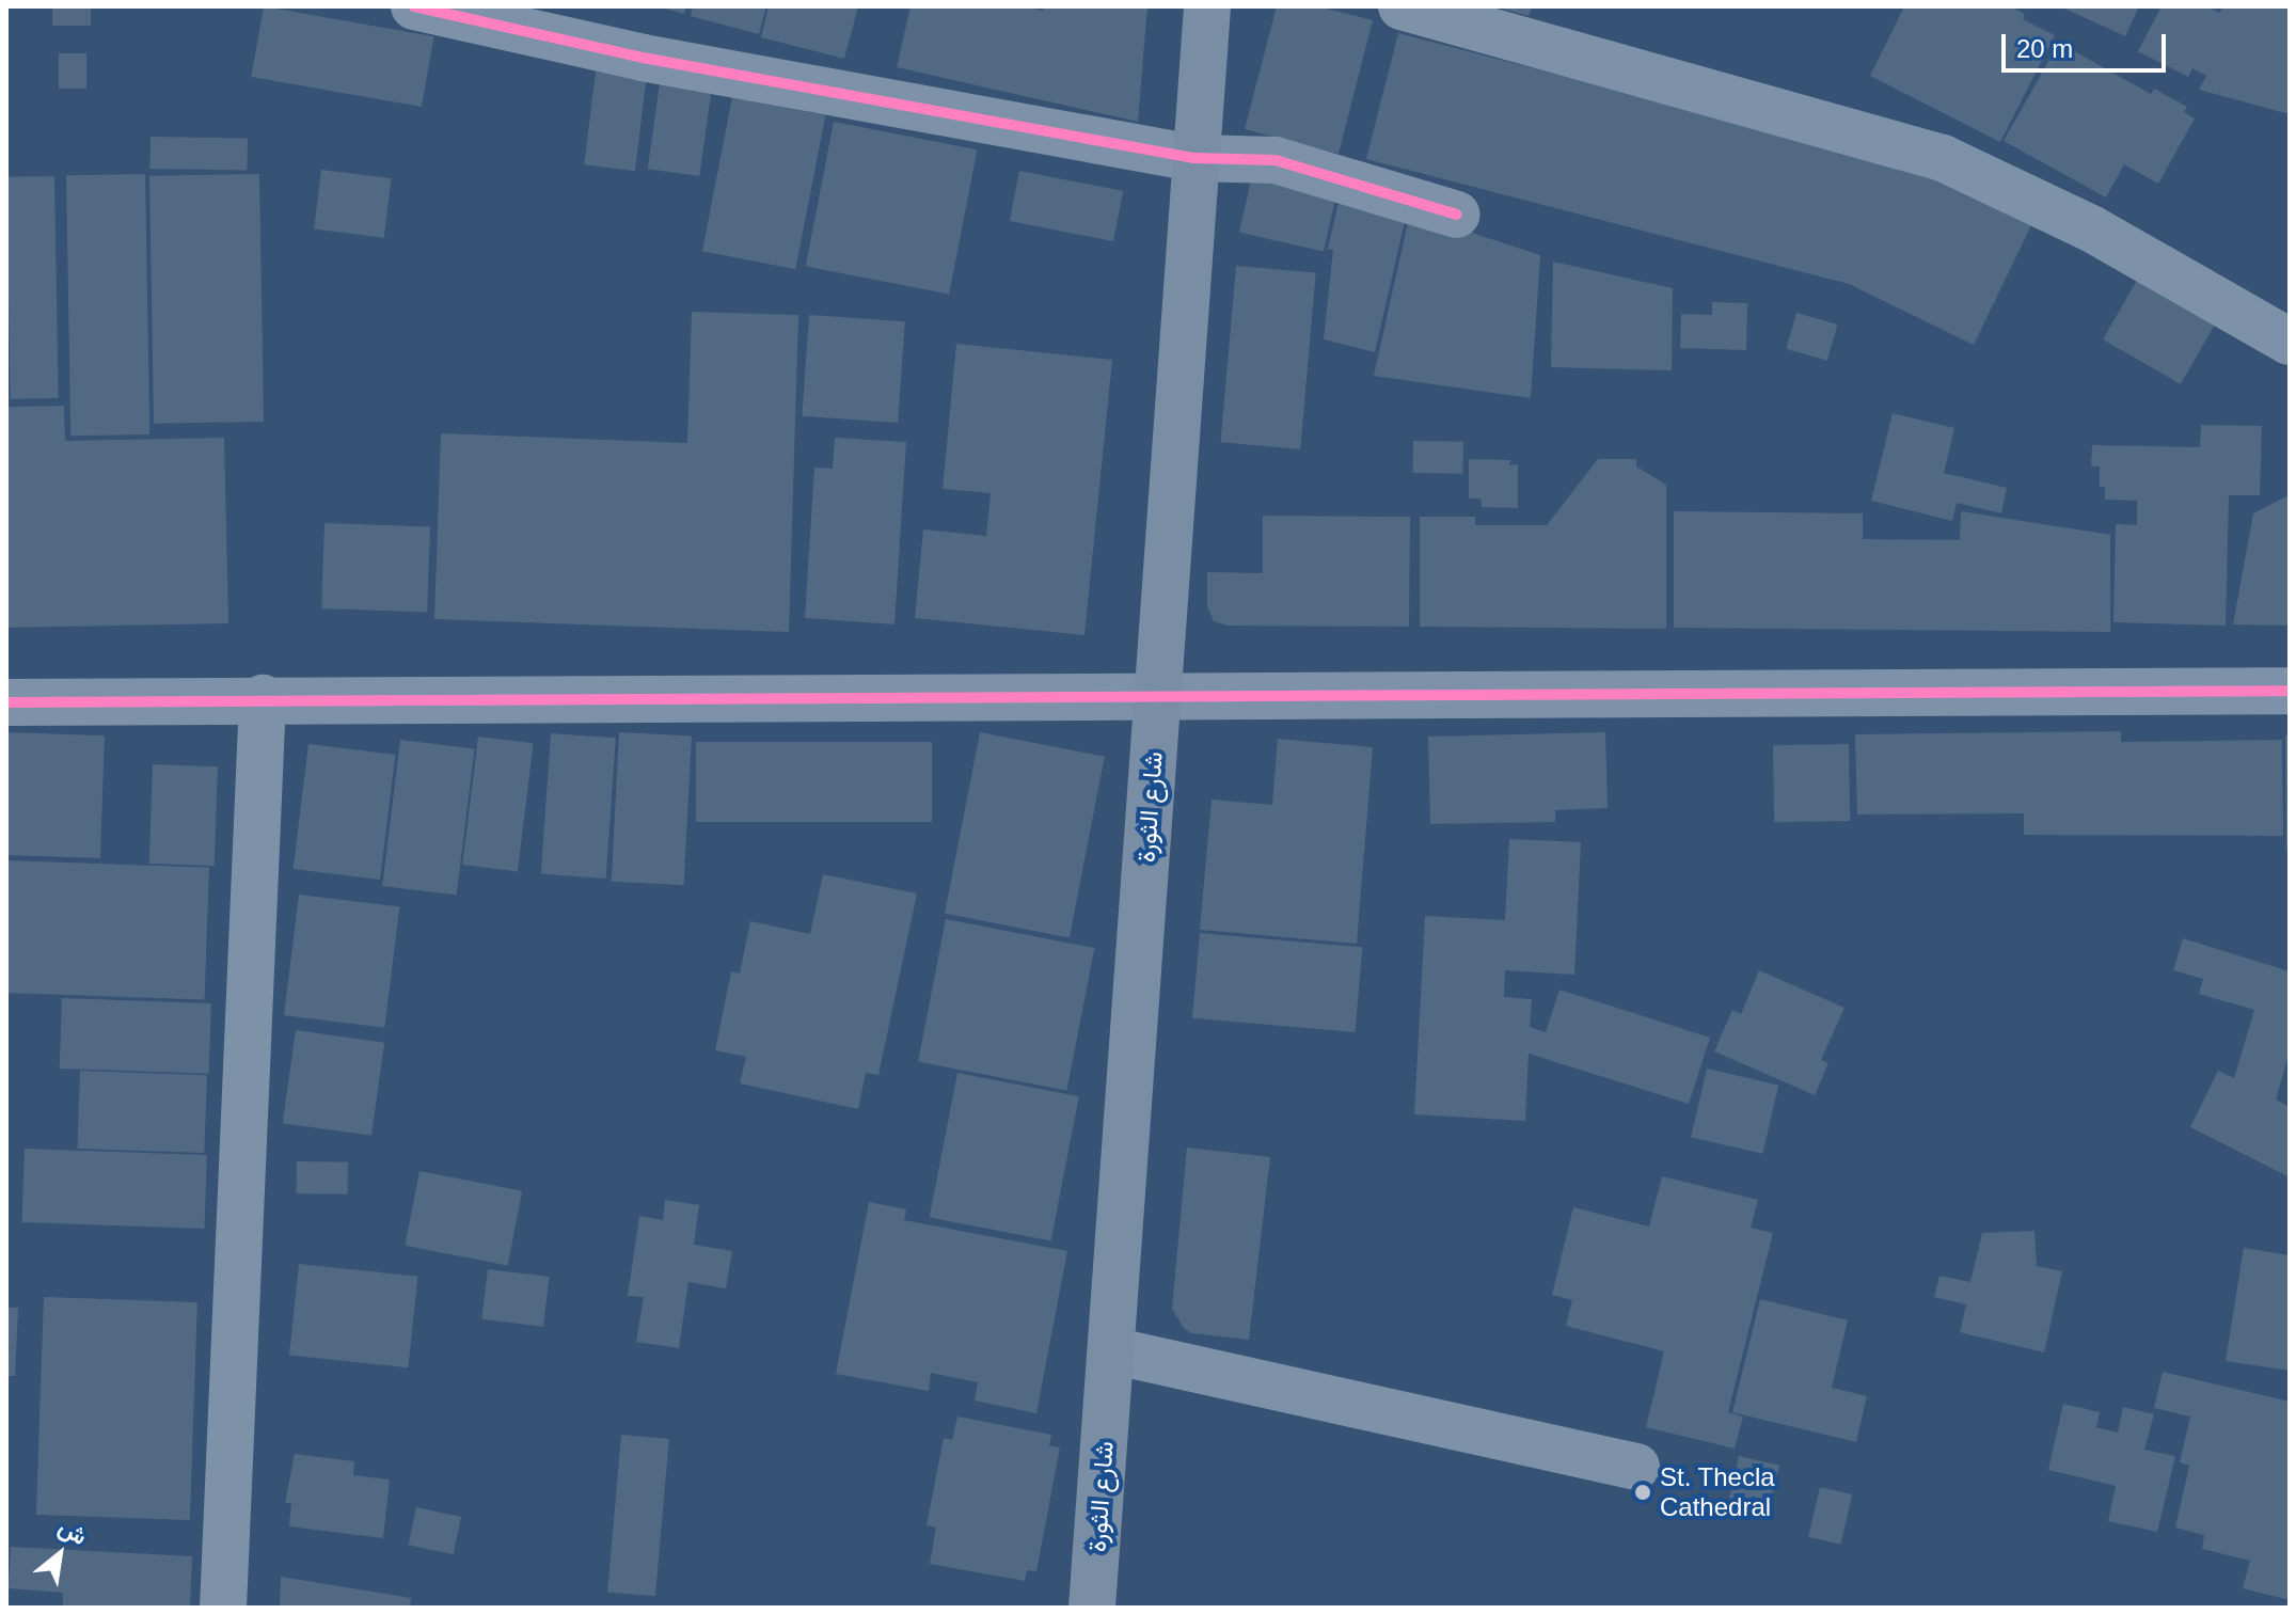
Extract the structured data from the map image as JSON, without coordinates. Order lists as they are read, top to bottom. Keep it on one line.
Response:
{"streets":{"main road":["شارع الثورة"]},"places":["St. Thecla Cathedral"],"scale_bar":"20 m","north":"top right"}
